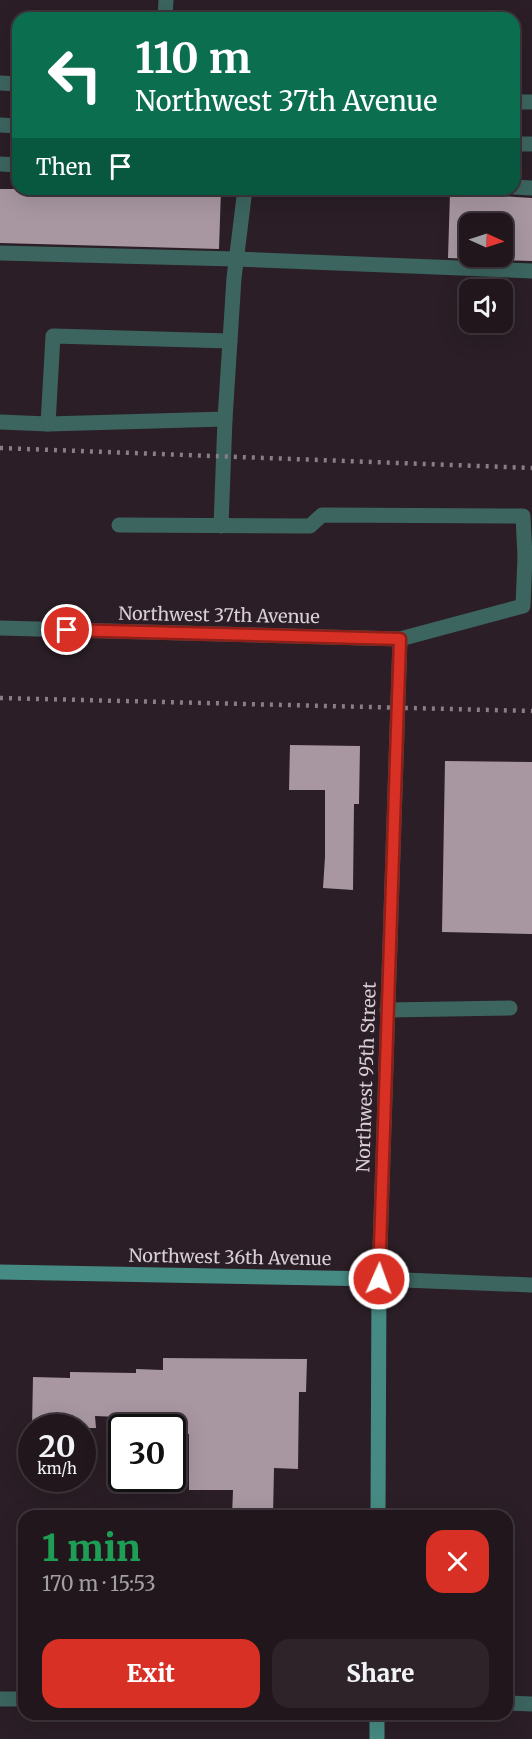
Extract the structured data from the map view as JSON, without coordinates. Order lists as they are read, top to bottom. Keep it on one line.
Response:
{"streets":{"street":["Northwest 37th Avenue","Northwest 95th Street","Northwest 36th Avenue"]},"crossings":[["Northwest 37th Avenue","Northwest 95th Street"],["Northwest 95th Street","Northwest 36th Avenue"]],"north":"right","page":{"turn":["110 m","Northwest 37th Avenue"],"then":"Then","speed":"20 km/h","limit":"30","heading":["1 min","170 m · 15:53"],"buttons":["Exit","Share"]}}
